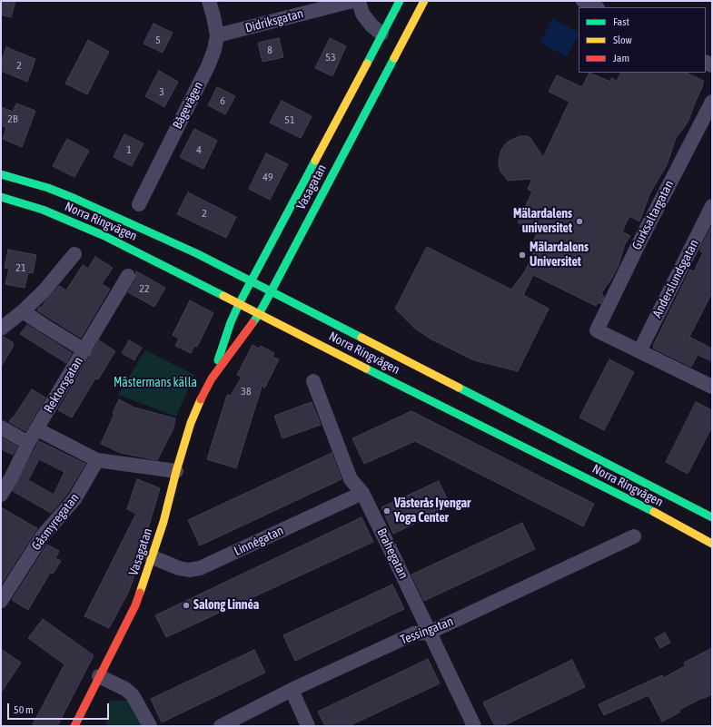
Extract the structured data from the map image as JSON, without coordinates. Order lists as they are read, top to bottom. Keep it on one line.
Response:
{"streets":{"main road":["Vasagatan","Norra Ringvägen"],"street":["Didriksgatan","Bågevägen","Gurksaltargatan","Anderslundsgatan","Rektorsgatan","Gåsmyregatan","Linnégatan","Brahegatan","Tessingatan"]},"crossings":[["Didriksgatan","Bågevägen"],["Vasagatan","Norra Ringvägen"],["Vasagatan","Linnégatan"],["Gurksaltargatan","Anderslundsgatan"],["Linnégatan","Brahegatan"],["Brahegatan","Tessingatan"]],"parks":["Mästermans källa"],"places":["Mälardalens universitet","Mälardalens Universitet","Västerås Iyengar Yoga Center","Salong Linnéa"],"house_numbers":["5","8","53","2","3","6","2B","51","1","4","49","2","21","22","38"],"legend":["Fast","Slow","Jam"],"scale_bar":"50 m"}
